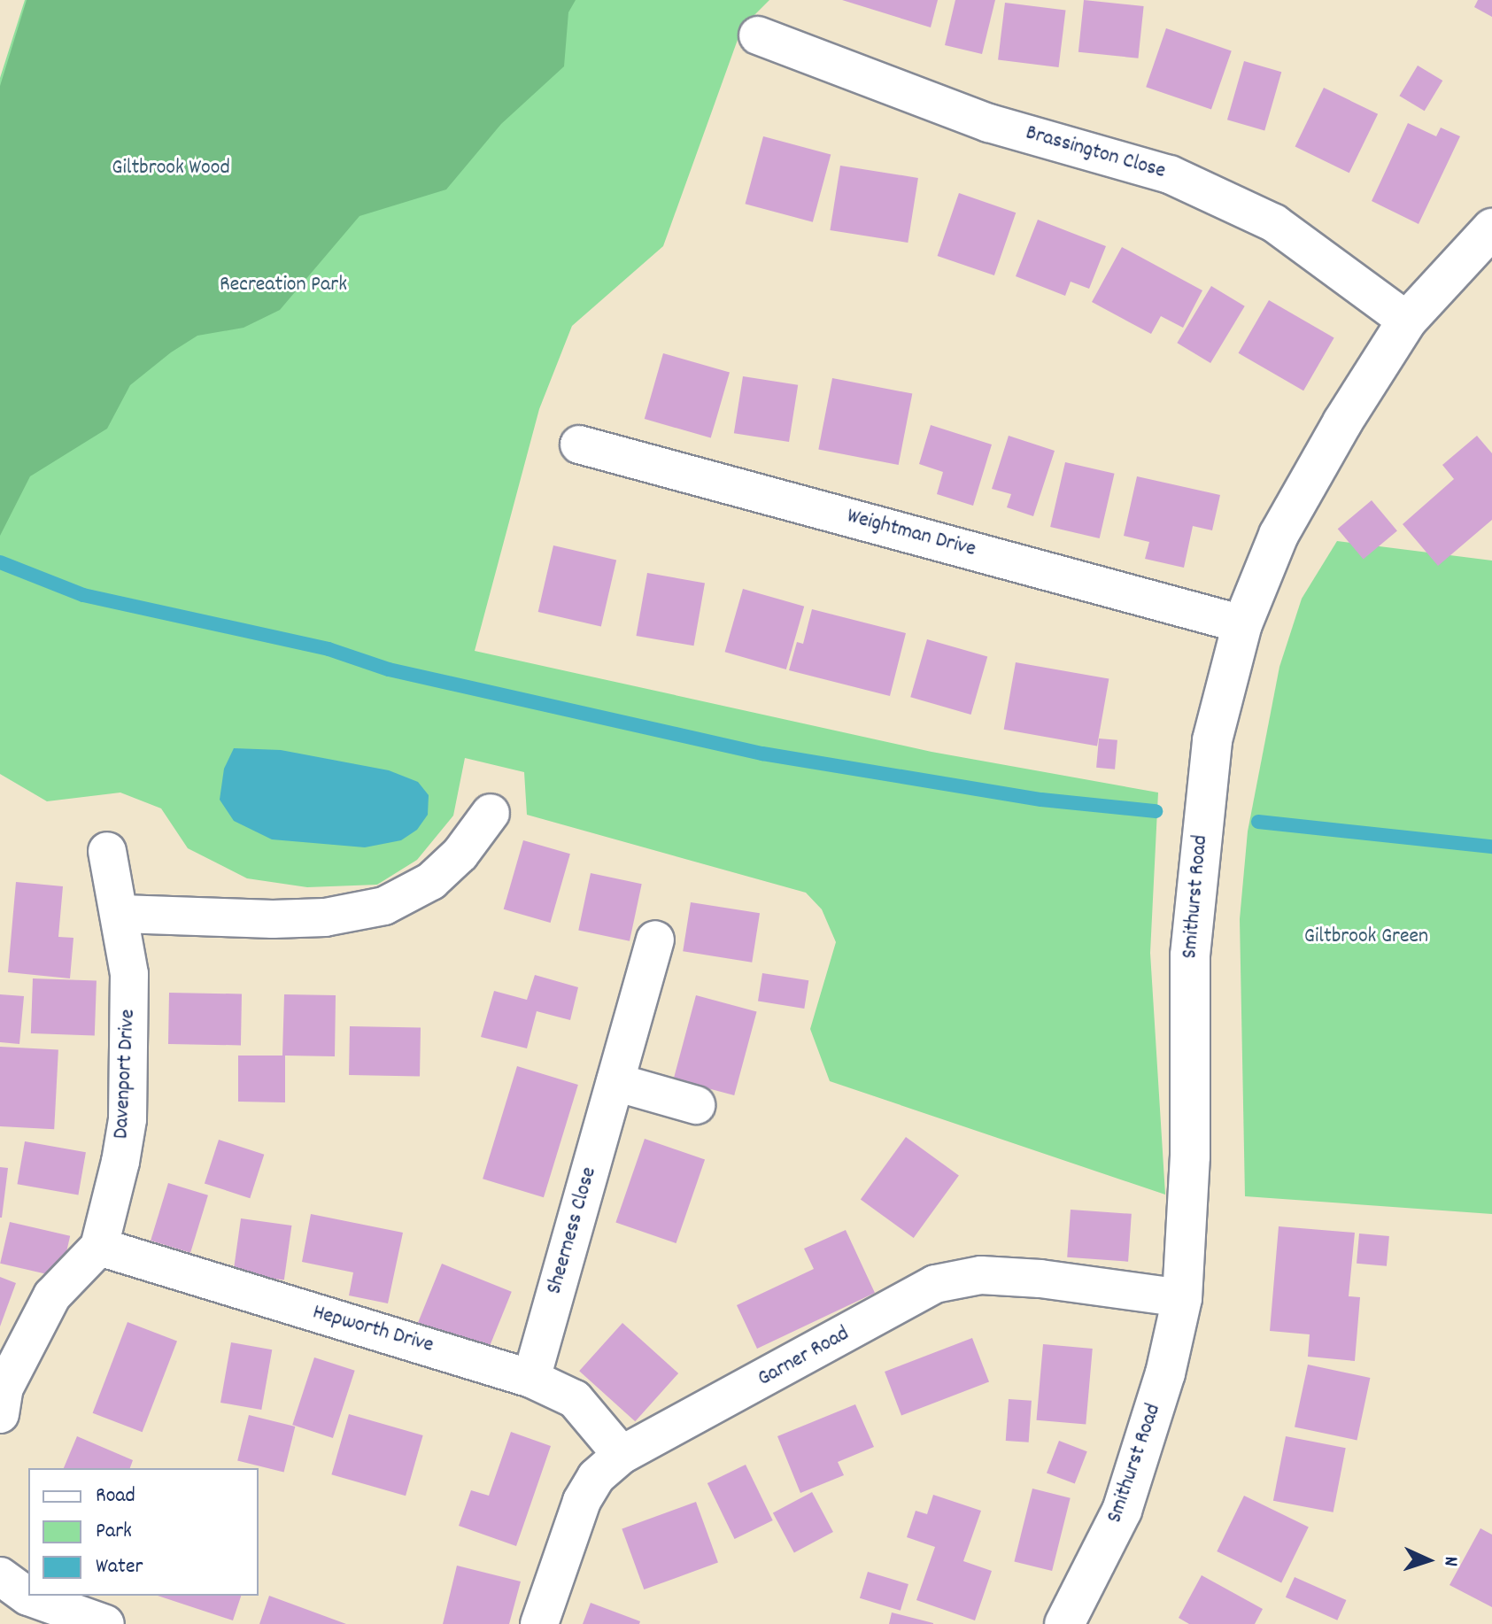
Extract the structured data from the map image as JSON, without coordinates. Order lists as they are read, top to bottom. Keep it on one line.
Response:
{"streets":{"street":["Brassington Close","Weightman Drive","Smithurst Road","Davenport Drive","Sheerness Close","Hepworth Drive","Garner Road"]},"crossings":[["Brassington Close","Smithurst Road"],["Weightman Drive","Smithurst Road"],["Smithurst Road","Garner Road"],["Davenport Drive","Hepworth Drive"],["Sheerness Close","Hepworth Drive"],["Hepworth Drive","Garner Road"]],"parks":["Giltbrook Wood","Recreation Park","Giltbrook Green"],"legend":["Road","Park","Water"],"north":"right"}
